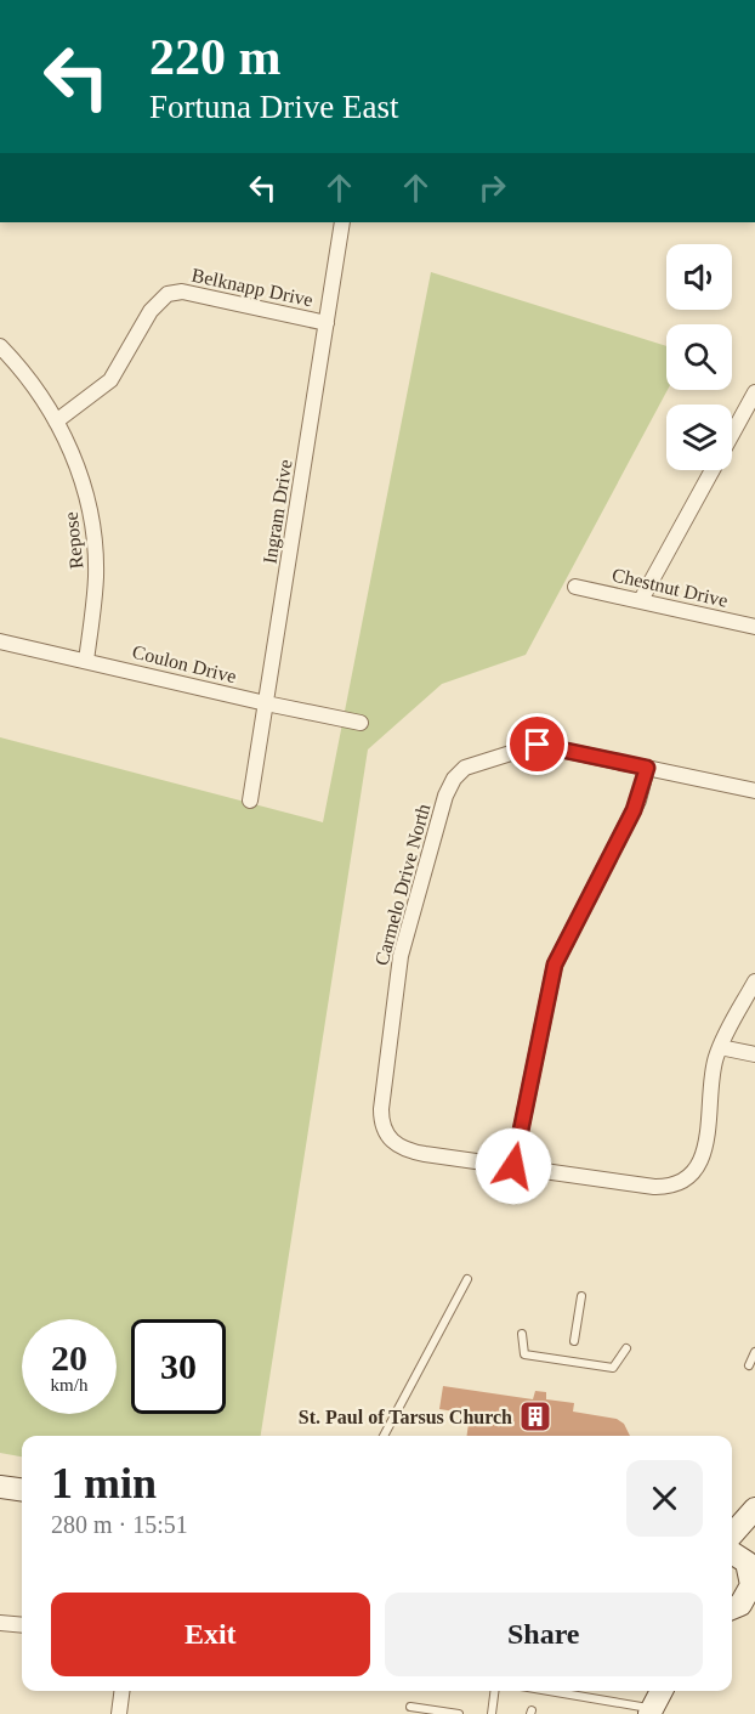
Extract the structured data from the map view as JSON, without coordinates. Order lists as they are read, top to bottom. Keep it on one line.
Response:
{"streets":{"street":["Belknapp Drive","Ingram Drive","Repose","Chestnut Drive","Coulon Drive","Carmelo Drive North"]},"crossings":[["Belknapp Drive","Ingram Drive"],["Belknapp Drive","Repose"],["Ingram Drive","Coulon Drive"],["Repose","Coulon Drive"]],"places":{"building":["St. Paul of Tarsus Church"]},"page":{"turn":["220 m","Fortuna Drive East"],"speed":"20 km/h","limit":"30","heading":["1 min","280 m · 15:51"],"buttons":["Exit","Share"]}}
